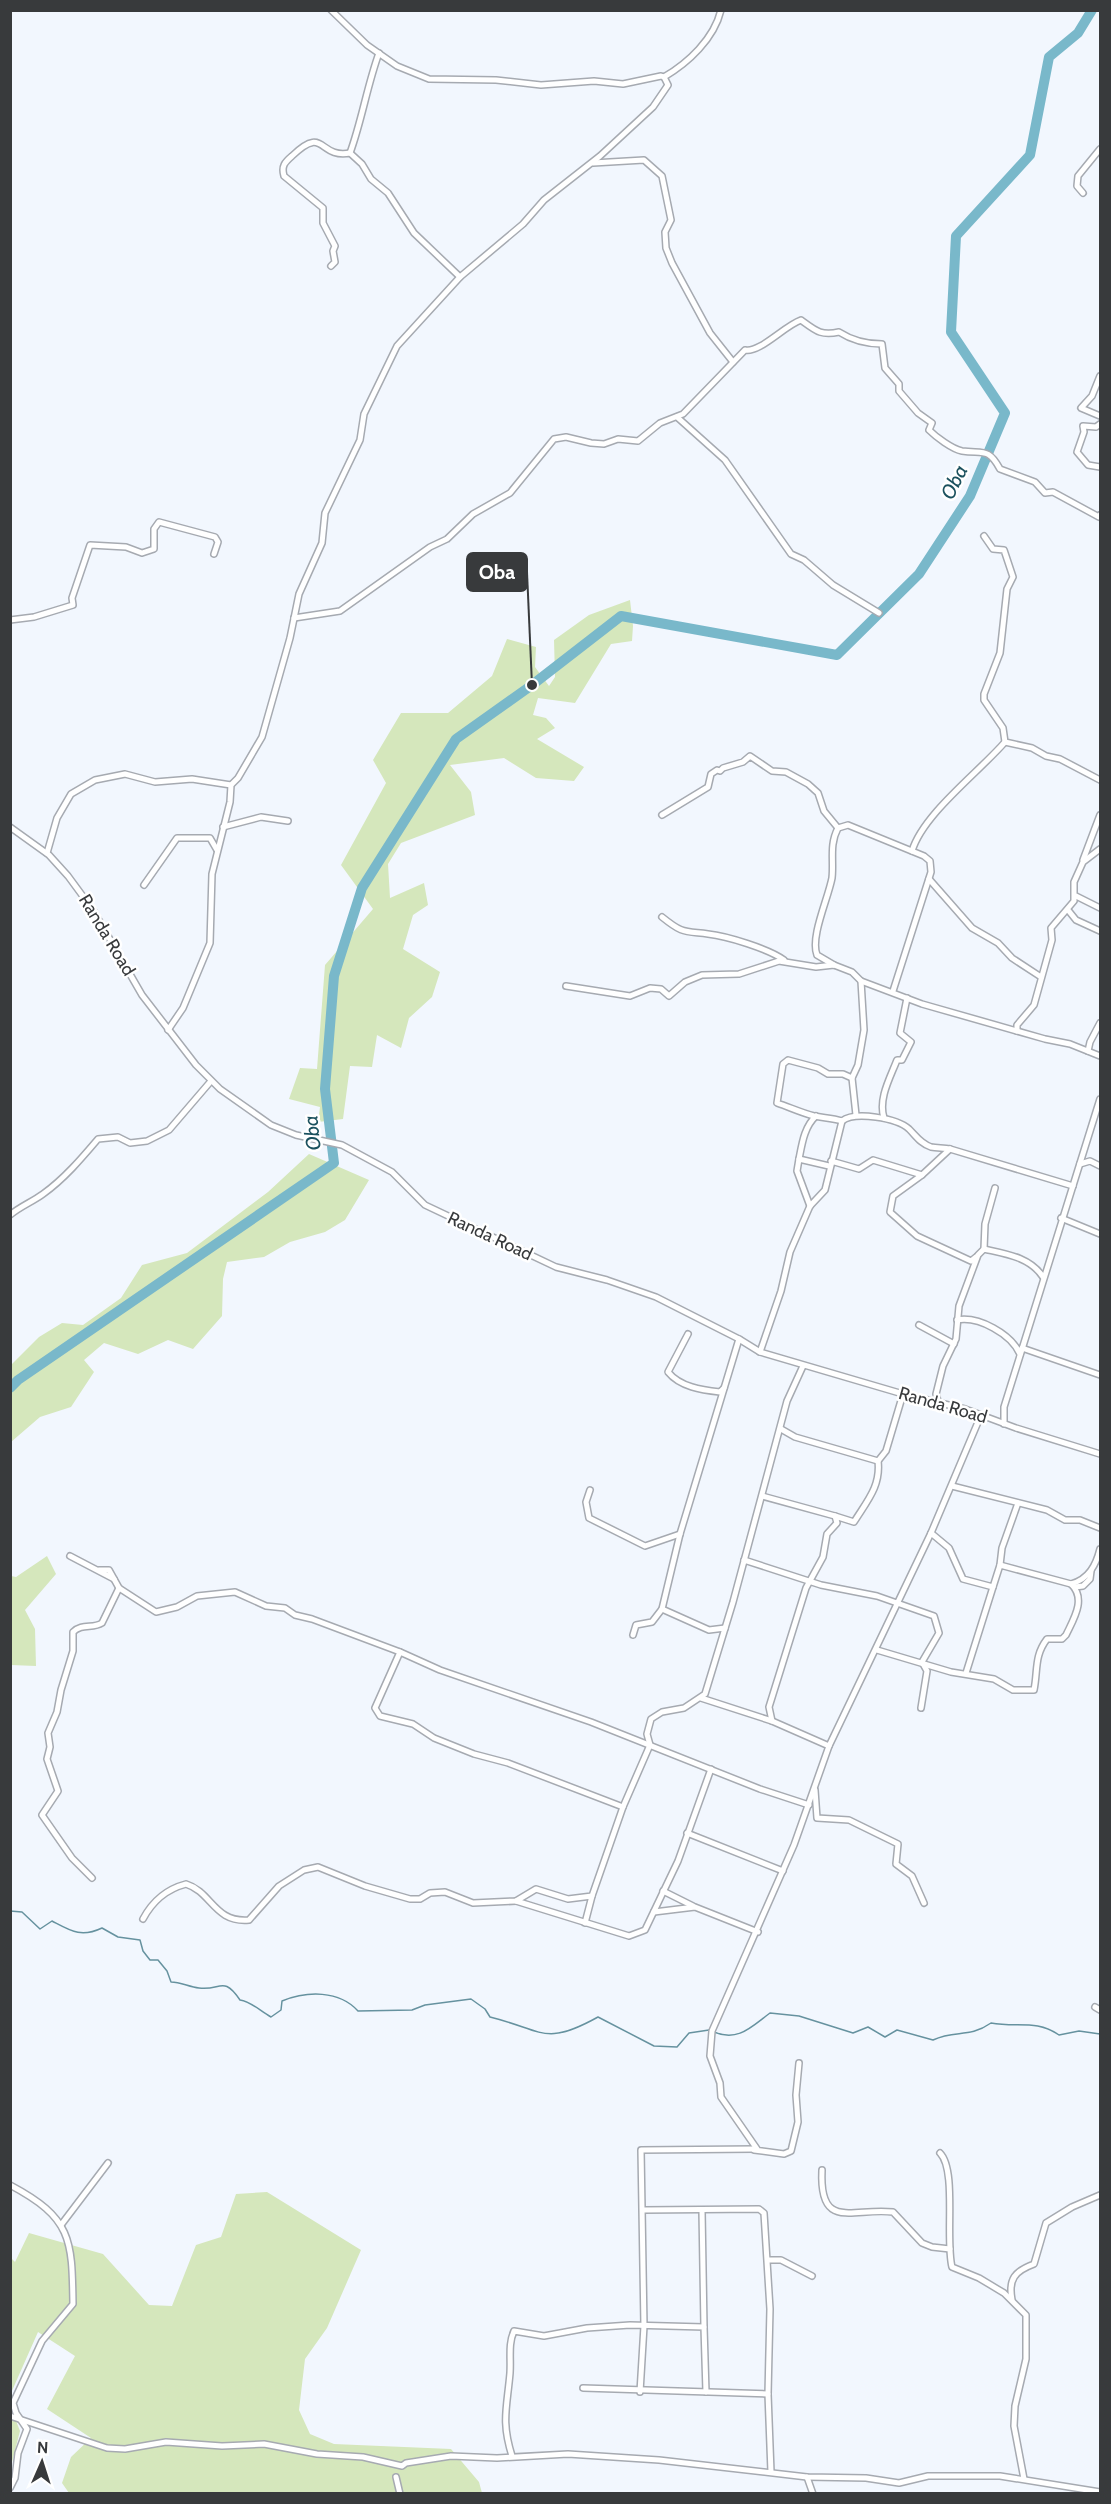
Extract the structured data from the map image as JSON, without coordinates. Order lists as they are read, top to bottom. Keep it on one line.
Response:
{"streets":{"street":["Randa Road"]},"water":["Oba"],"places":["Oba"],"north":"top"}
